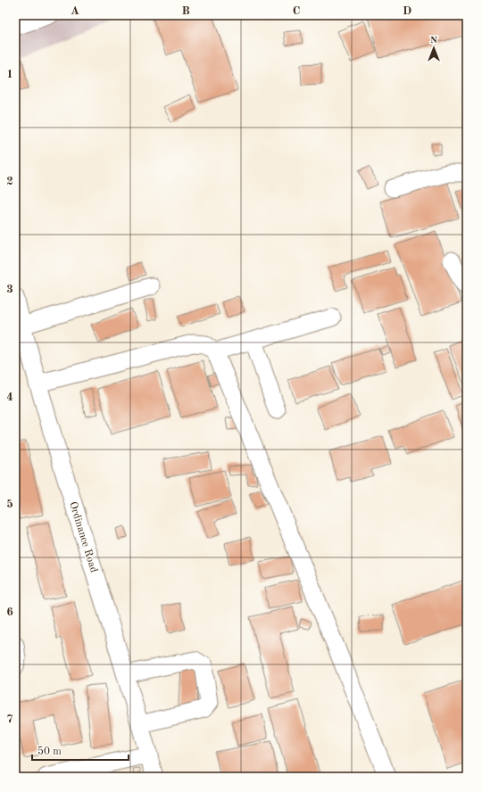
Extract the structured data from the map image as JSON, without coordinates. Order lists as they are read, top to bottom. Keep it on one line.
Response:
{"streets":{"street":["Ordinance Road"]},"scale_bar":"50 m","north":"top","grid":{"columns":["A","B","C","D"],"rows":["1","2","3","4","5","6","7"]}}
